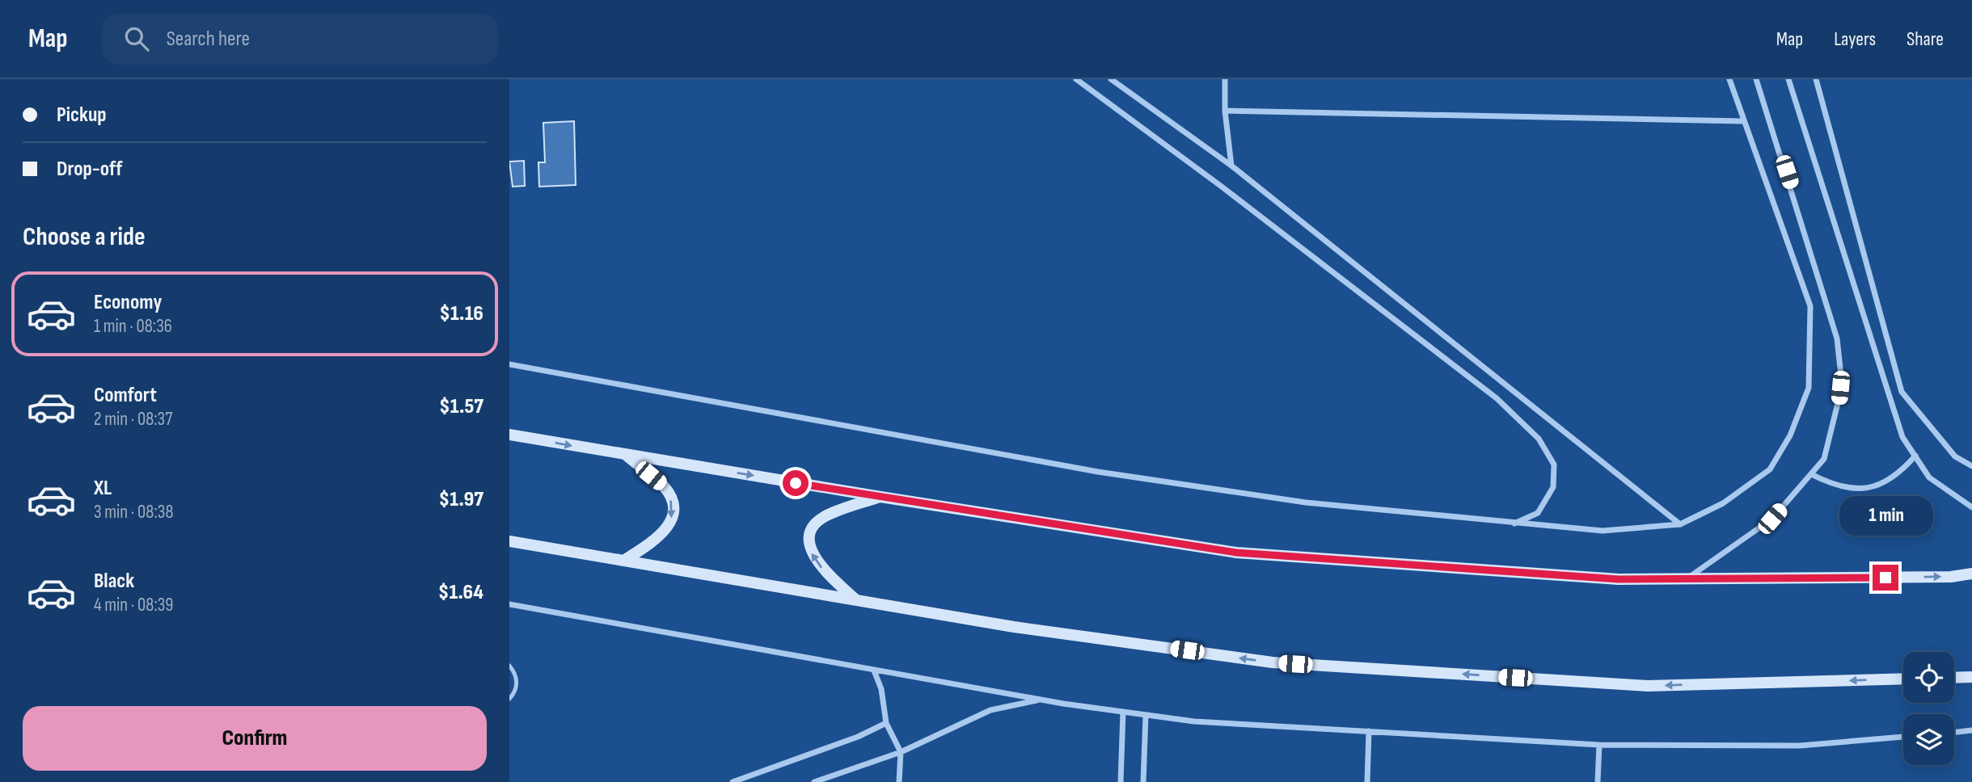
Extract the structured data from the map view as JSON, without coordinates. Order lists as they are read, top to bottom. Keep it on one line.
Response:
{"page":{"header":"Map","search":"Search here","nav":["Map","Layers","Share"],"banner":["Pickup","Drop-off"],"heading":"Choose a ride","list":[{"name":"Economy","note":"1 min · 08:36","value":"$1.16"},{"name":"Comfort","note":"2 min · 08:37","value":"$1.57"},{"name":"XL","note":"3 min · 08:38","value":"$1.97"},{"name":"Black","note":"4 min · 08:39","value":"$1.64"}],"bubble":"1 min","buttons":"Confirm"}}
